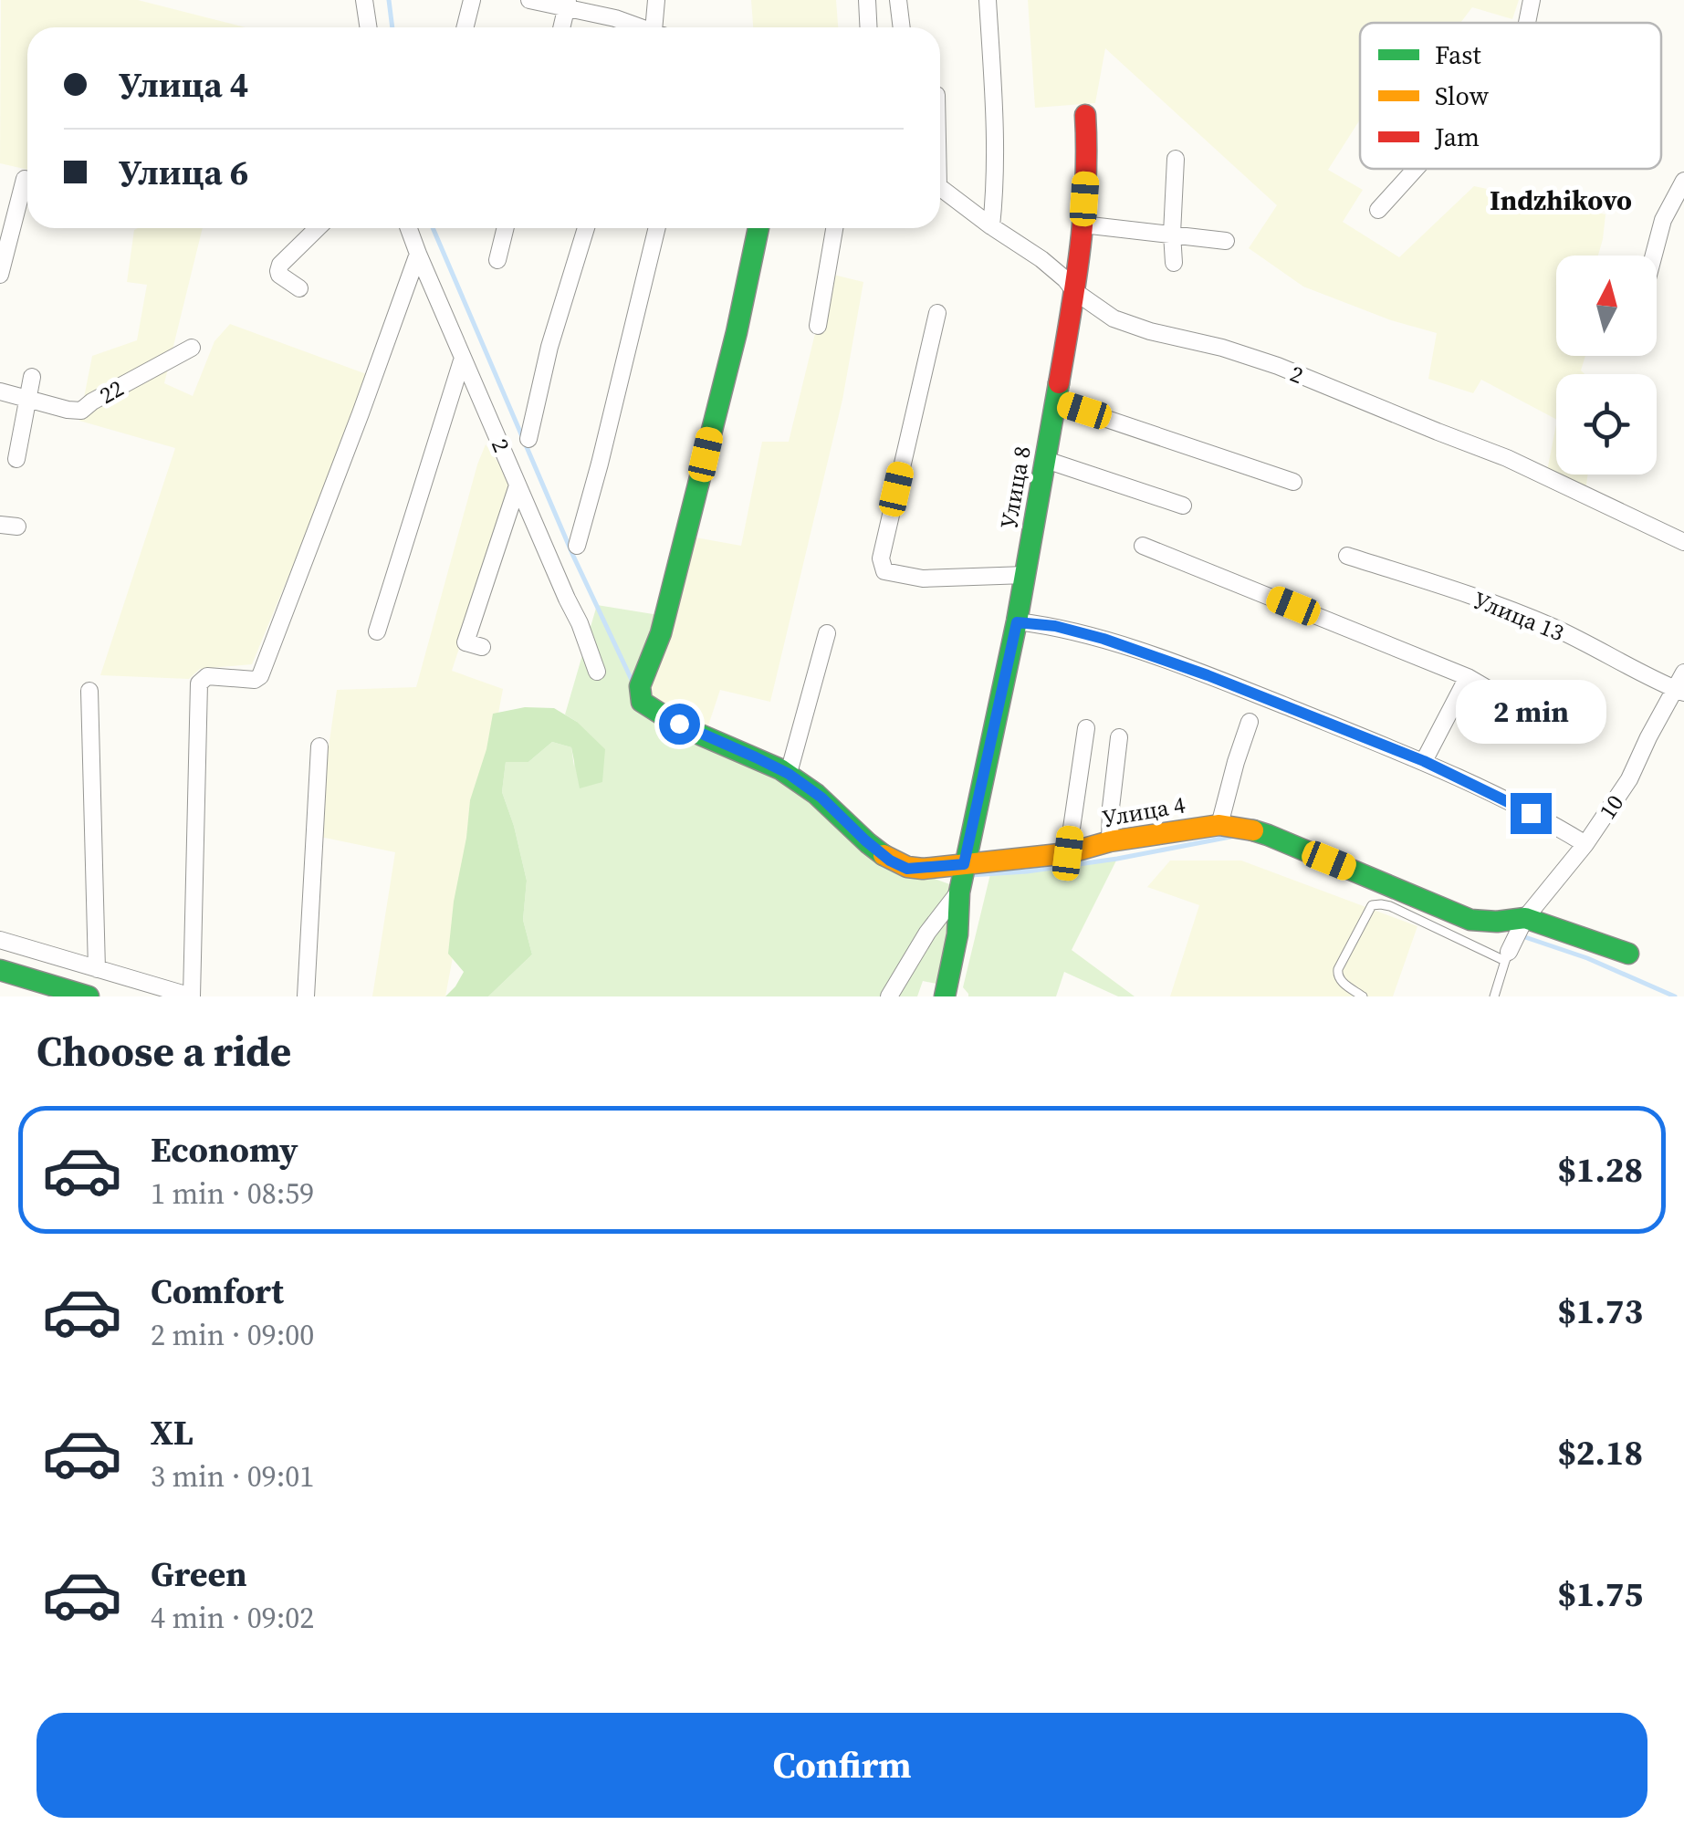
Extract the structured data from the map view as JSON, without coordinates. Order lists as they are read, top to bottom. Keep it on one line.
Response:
{"streets":{"street":["2","22","Улица 8","Улица 13","10","Улица 4"]},"crossings":[["2","Улица 8"],["Улица 8","Улица 4"],["Улица 13","10"],["10","Улица 4"]],"districts":["Indzhikovo"],"legend":["Fast","Slow","Jam"],"north":"top","page":{"banner":["Улица 4","Улица 6"],"bubble":"2 min","heading":"Choose a ride","list":[{"name":"Economy","note":"1 min · 08:59","value":"$1.28"},{"name":"Comfort","note":"2 min · 09:00","value":"$1.73"},{"name":"XL","note":"3 min · 09:01","value":"$2.18"},{"name":"Green","note":"4 min · 09:02","value":"$1.75"}],"buttons":"Confirm"}}
